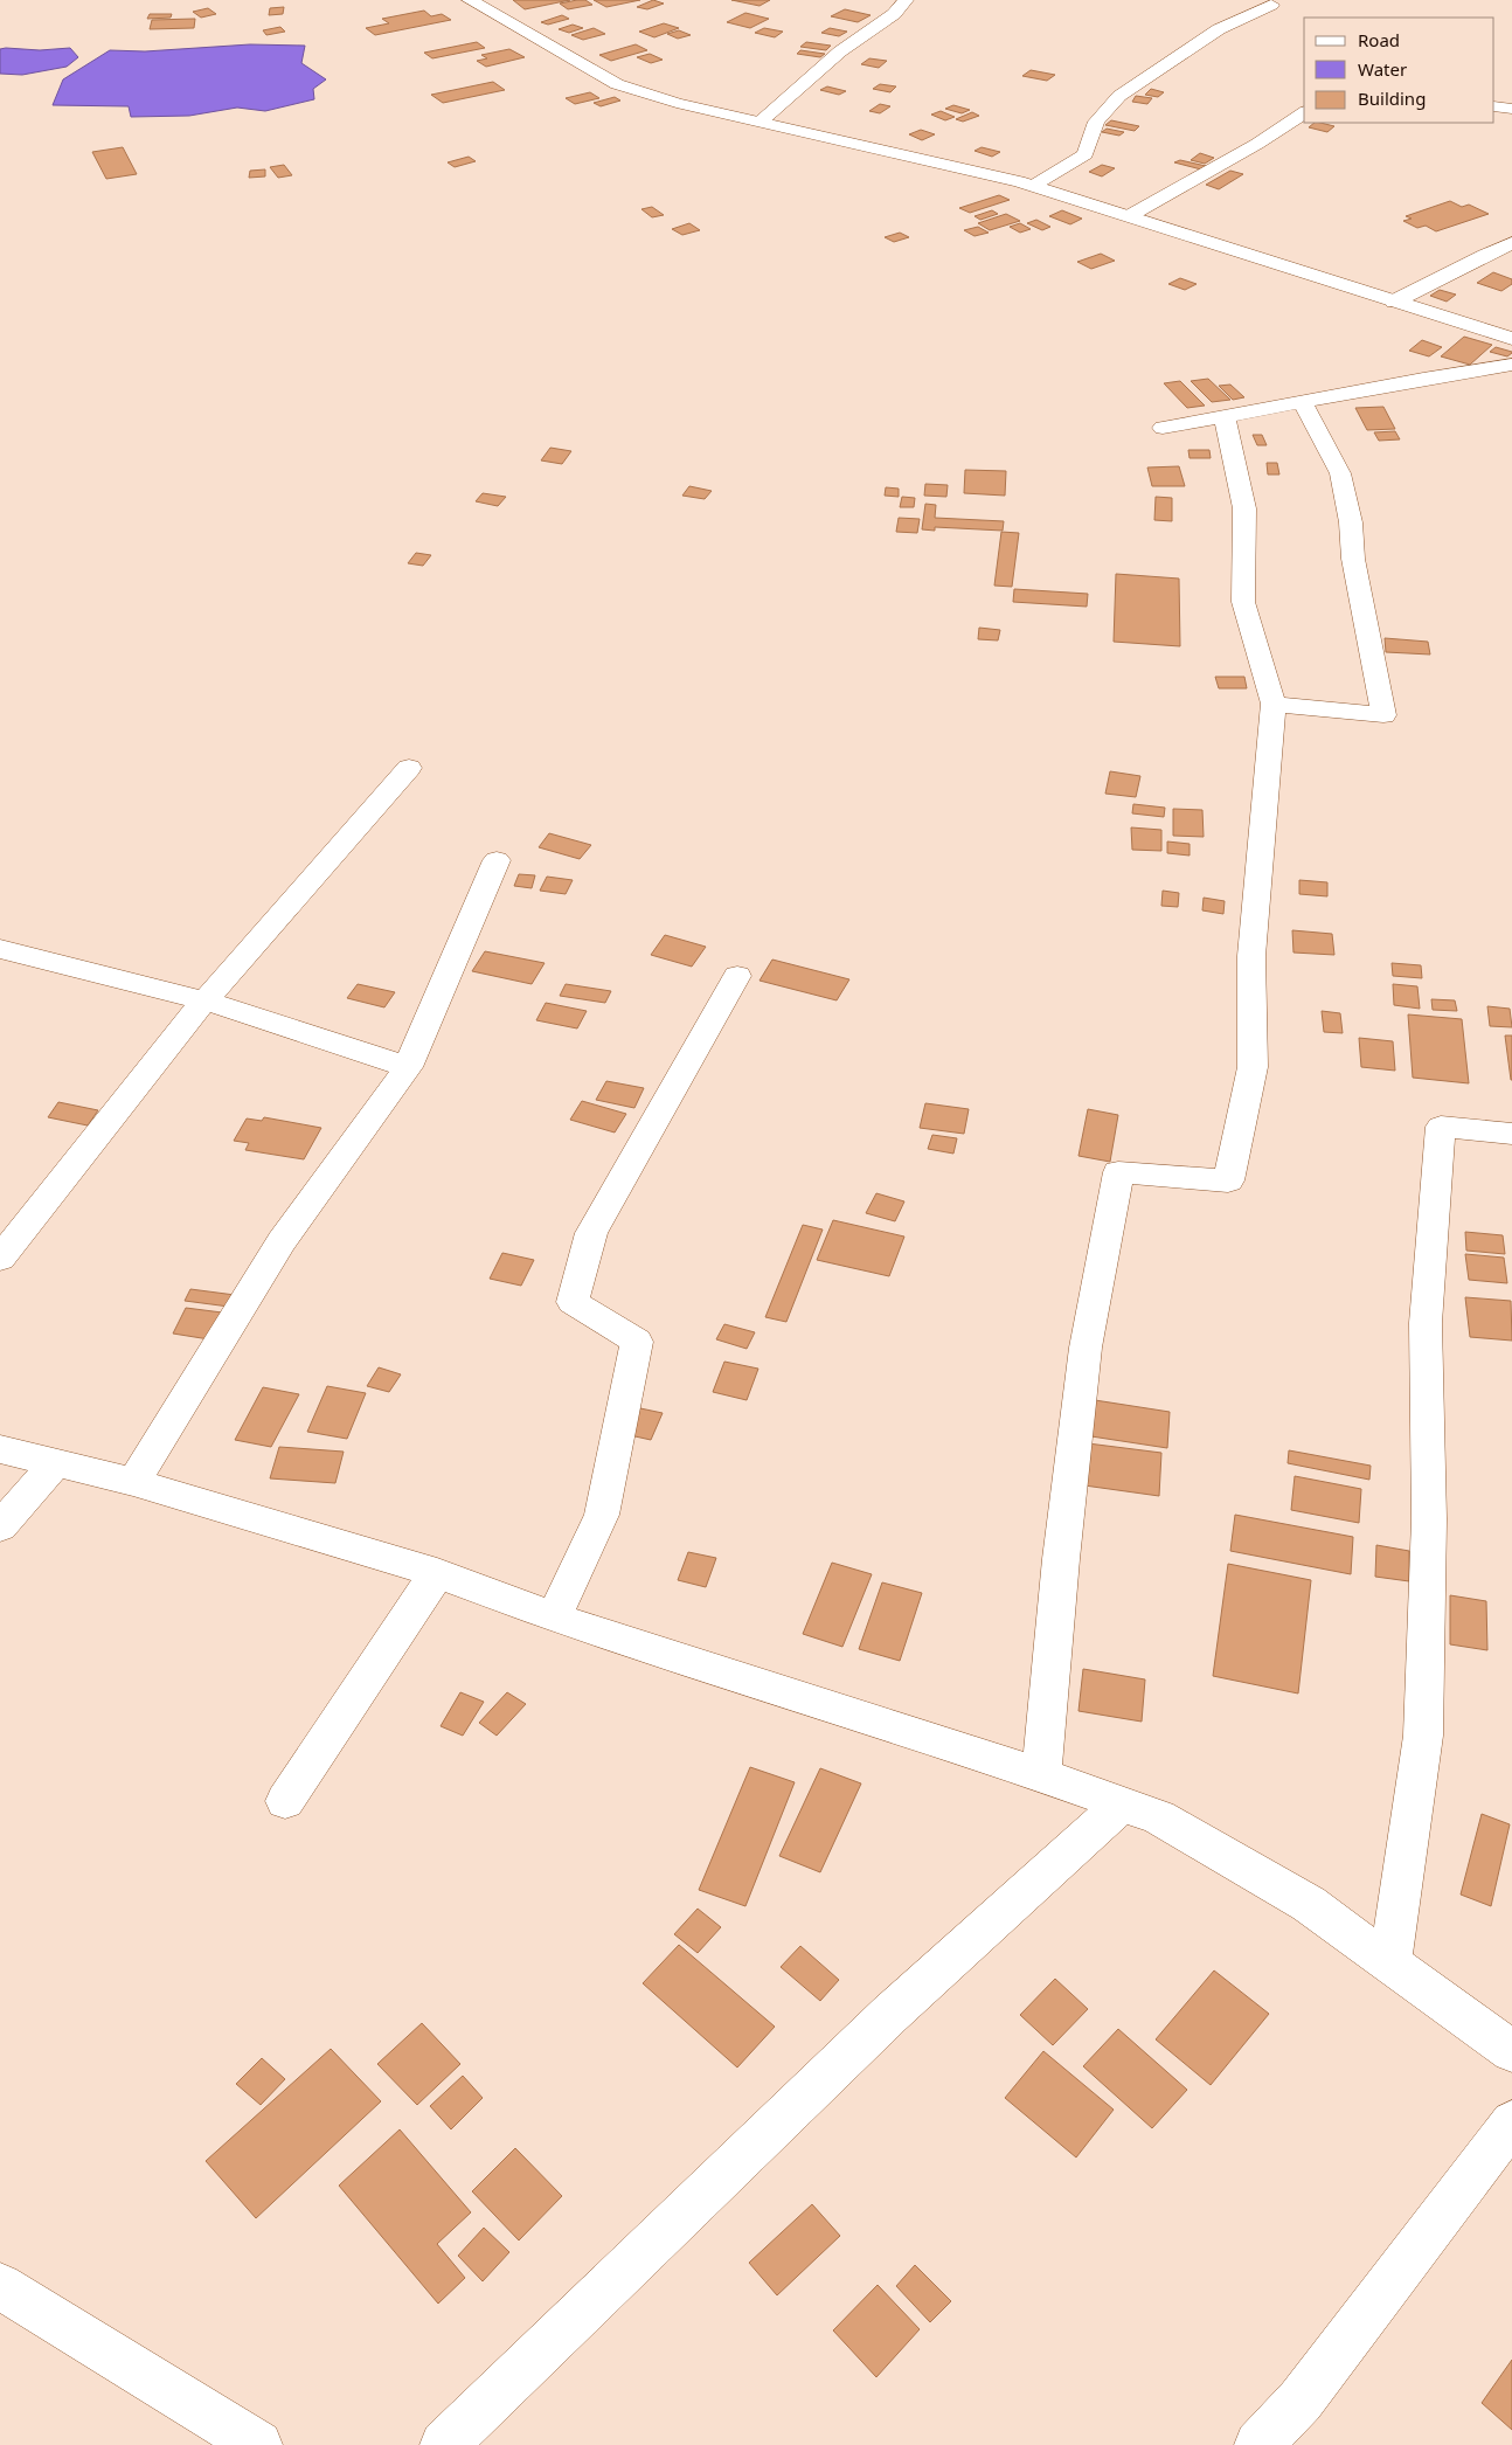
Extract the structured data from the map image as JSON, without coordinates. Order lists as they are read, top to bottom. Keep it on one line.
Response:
{"legend":["Road","Water","Building"]}
